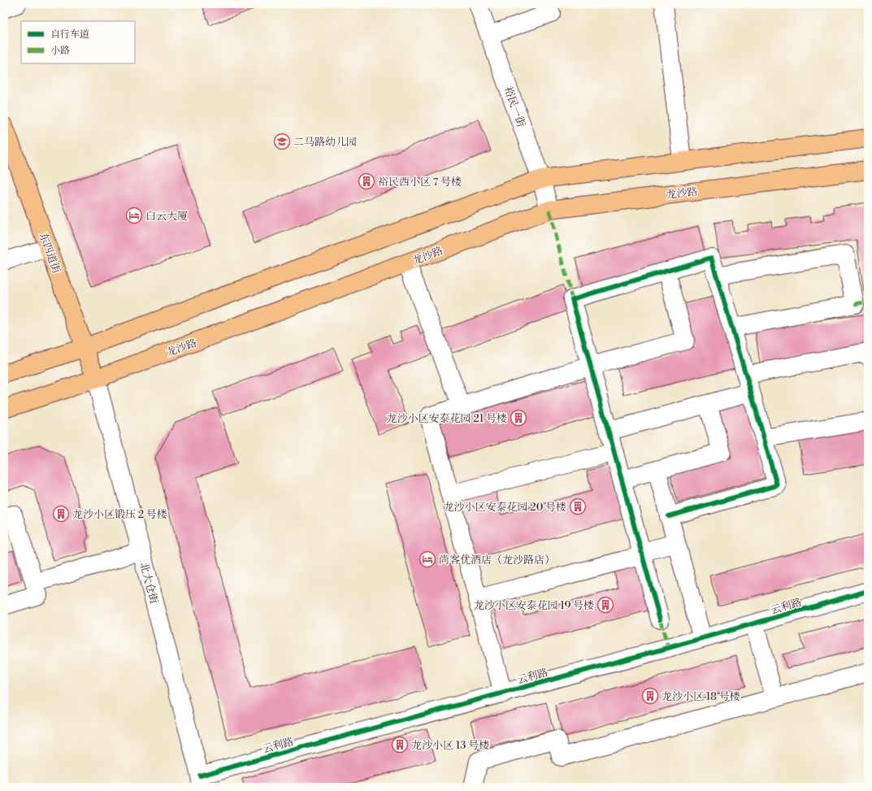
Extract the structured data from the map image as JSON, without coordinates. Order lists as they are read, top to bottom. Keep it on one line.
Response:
{"streets":{"main road":["龙沙路","东四道街"],"street":["裕民一街","北大仓街","云利路"]},"crossings":[["裕民一街","龙沙路"],["龙沙路","东四道街"],["龙沙路","北大仓街"],["东四道街","北大仓街"],["北大仓街","云利路"]],"places":{"school or university":["二马路幼儿园"],"building":["裕民西小区 7 号楼","龙沙小区安泰花园 21 号楼","龙沙小区安泰花园 20 号楼","龙沙小区锻压 2 号楼","龙沙小区安泰花园 19 号楼","龙沙小区 18 号楼","龙沙小区 13 号楼"],"hotel":["白云大厦","尚客优酒店（龙沙路店）"]},"legend":["自行车道","小路"]}
